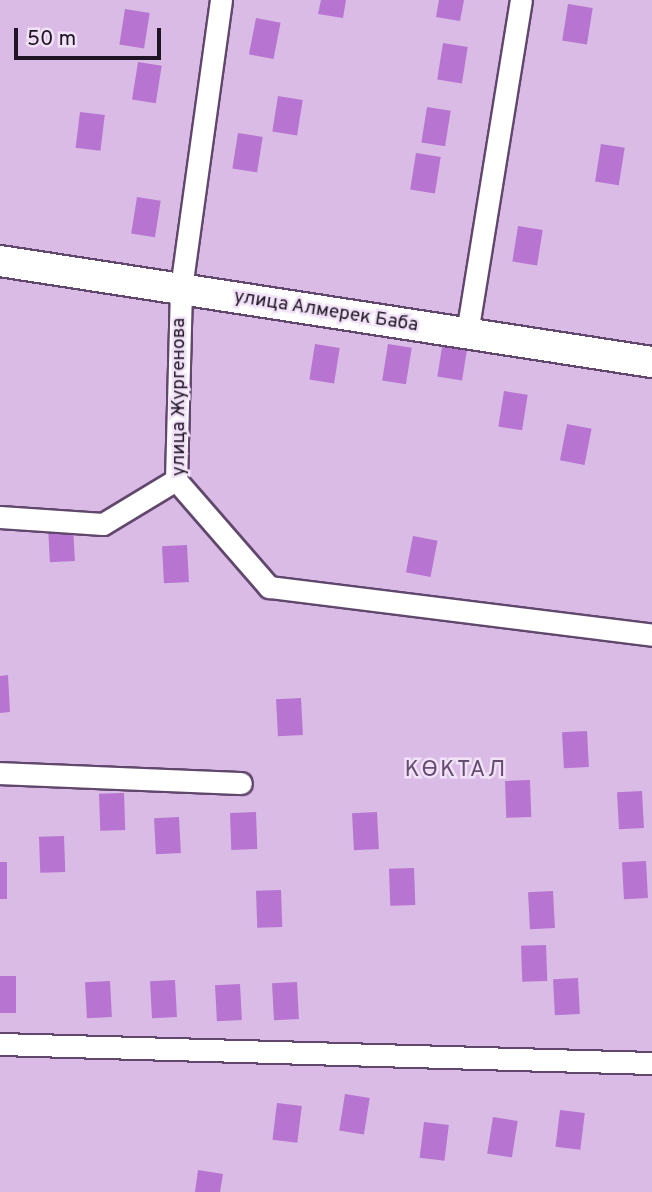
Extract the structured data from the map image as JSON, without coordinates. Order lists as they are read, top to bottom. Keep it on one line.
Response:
{"streets":{"street":["улица Алмерек Баба","улица Жургенова"]},"crossings":[["улица Алмерек Баба","улица Жургенова"]],"districts":["КӨКТАЛ"],"scale_bar":"50 m"}
